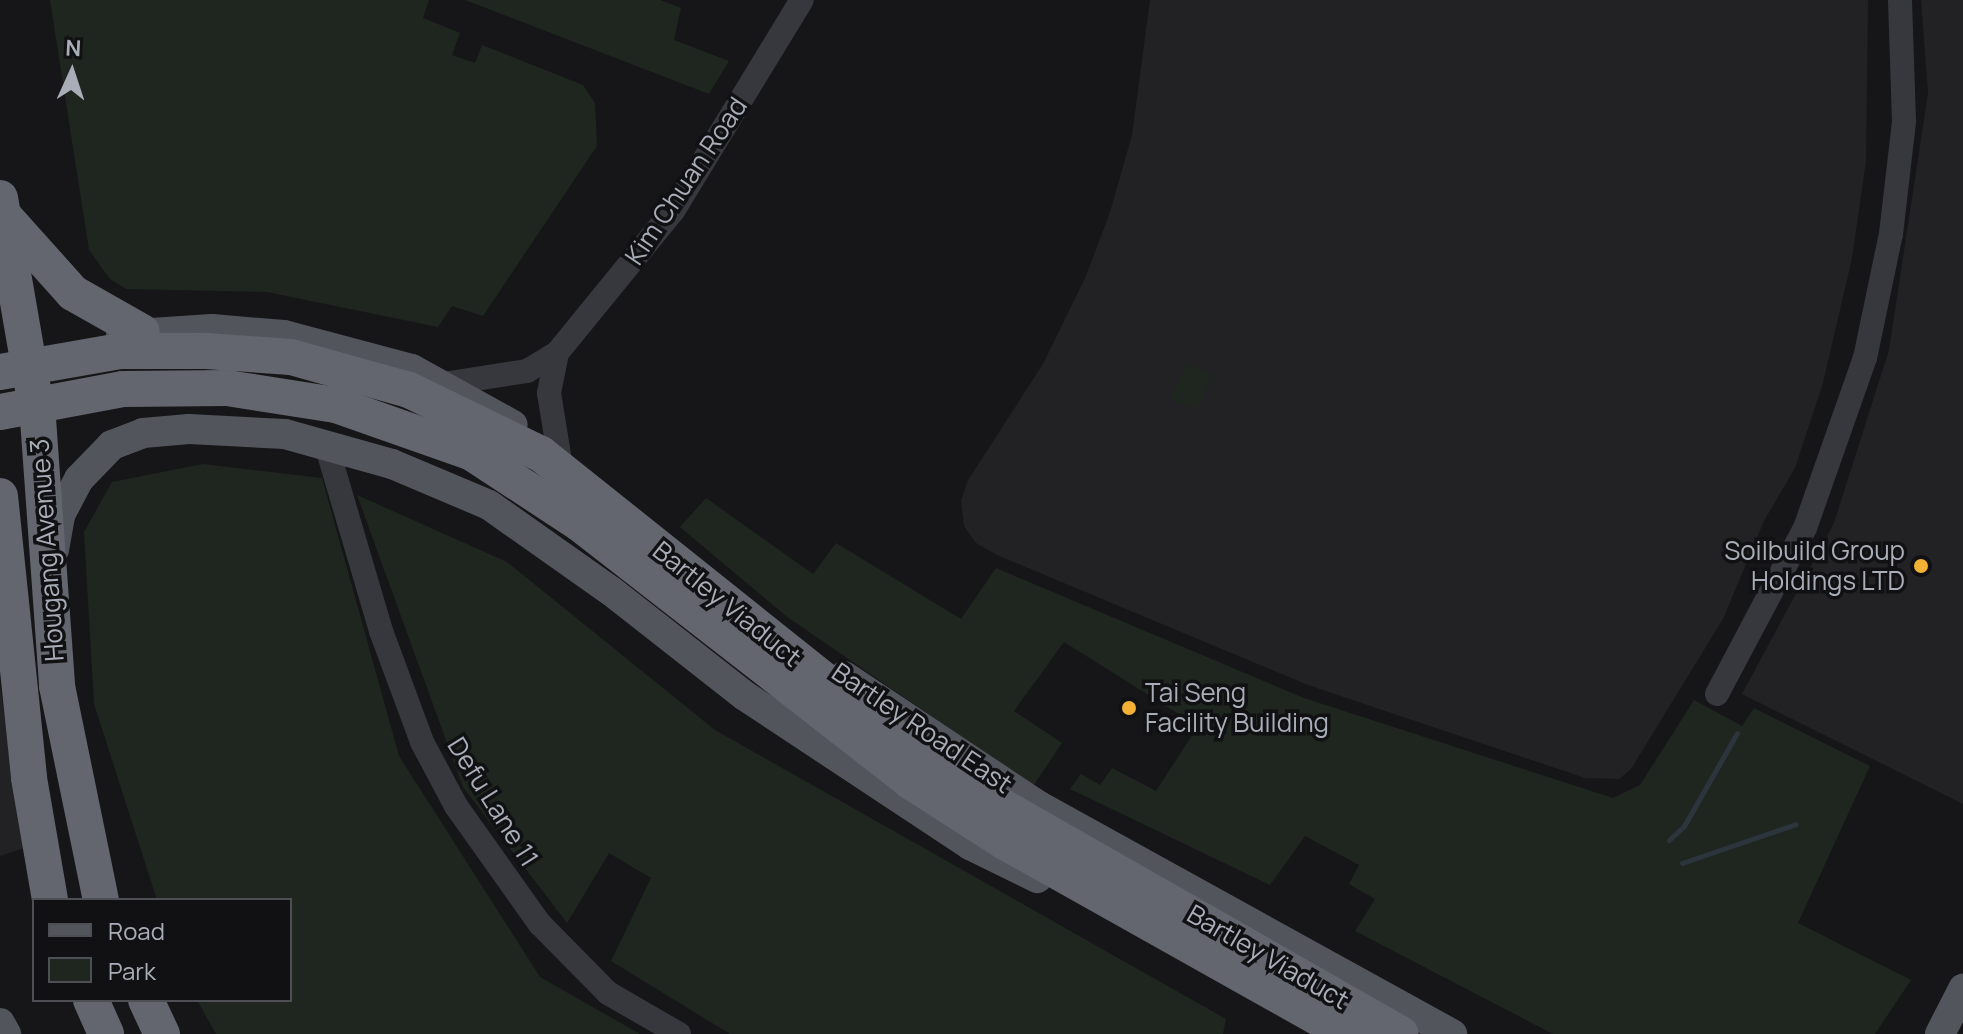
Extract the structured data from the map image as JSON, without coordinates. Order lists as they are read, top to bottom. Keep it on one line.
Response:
{"streets":{"highway":["Hougang Avenue 3","Bartley Viaduct"],"main road":["Bartley Road East"],"street":["Kim Chuan Road","Defu Lane 11"]},"crossings":[["Hougang Avenue 3","Bartley Viaduct"],["Hougang Avenue 3","Bartley Road East"],["Bartley Viaduct","Bartley Road East"]],"places":["Soilbuild Group Holdings LTD","Tai Seng Facility Building"],"legend":["Road","Park"],"north":"top"}
